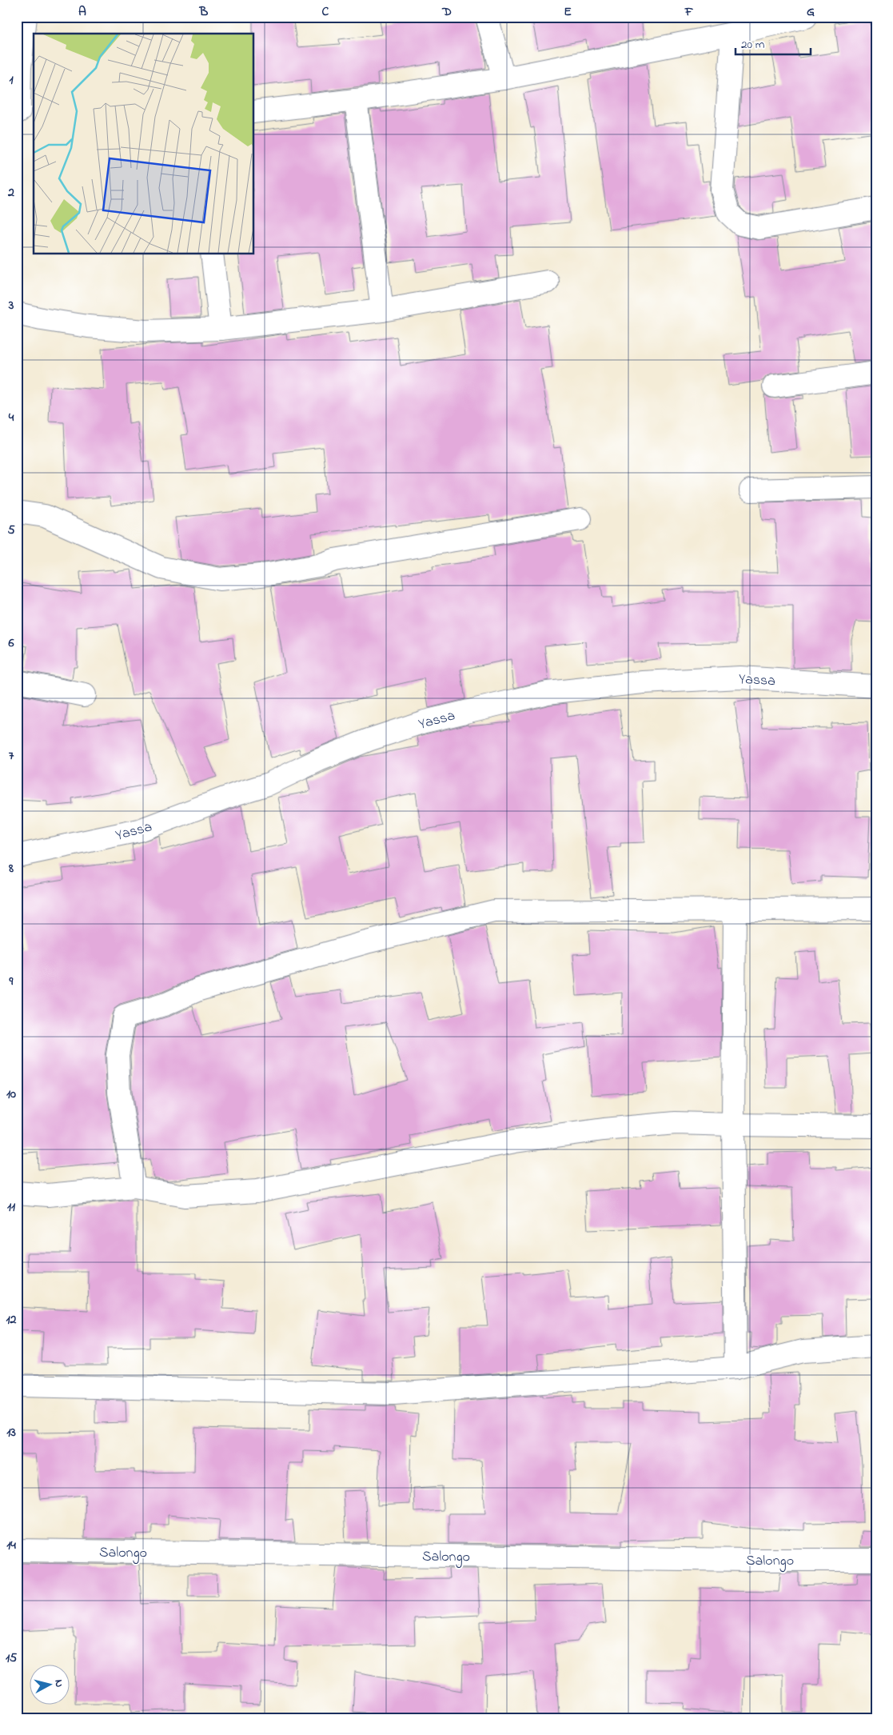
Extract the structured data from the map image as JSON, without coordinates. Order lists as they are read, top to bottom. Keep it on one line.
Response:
{"streets":{"street":["Yassa","Salongo"]},"scale_bar":"20 m","north":"right","grid":{"columns":["A","B","C","D","E","F","G"],"rows":["1","2","3","4","5","6","7","8","9","10","11","12","13","14","15"]}}
